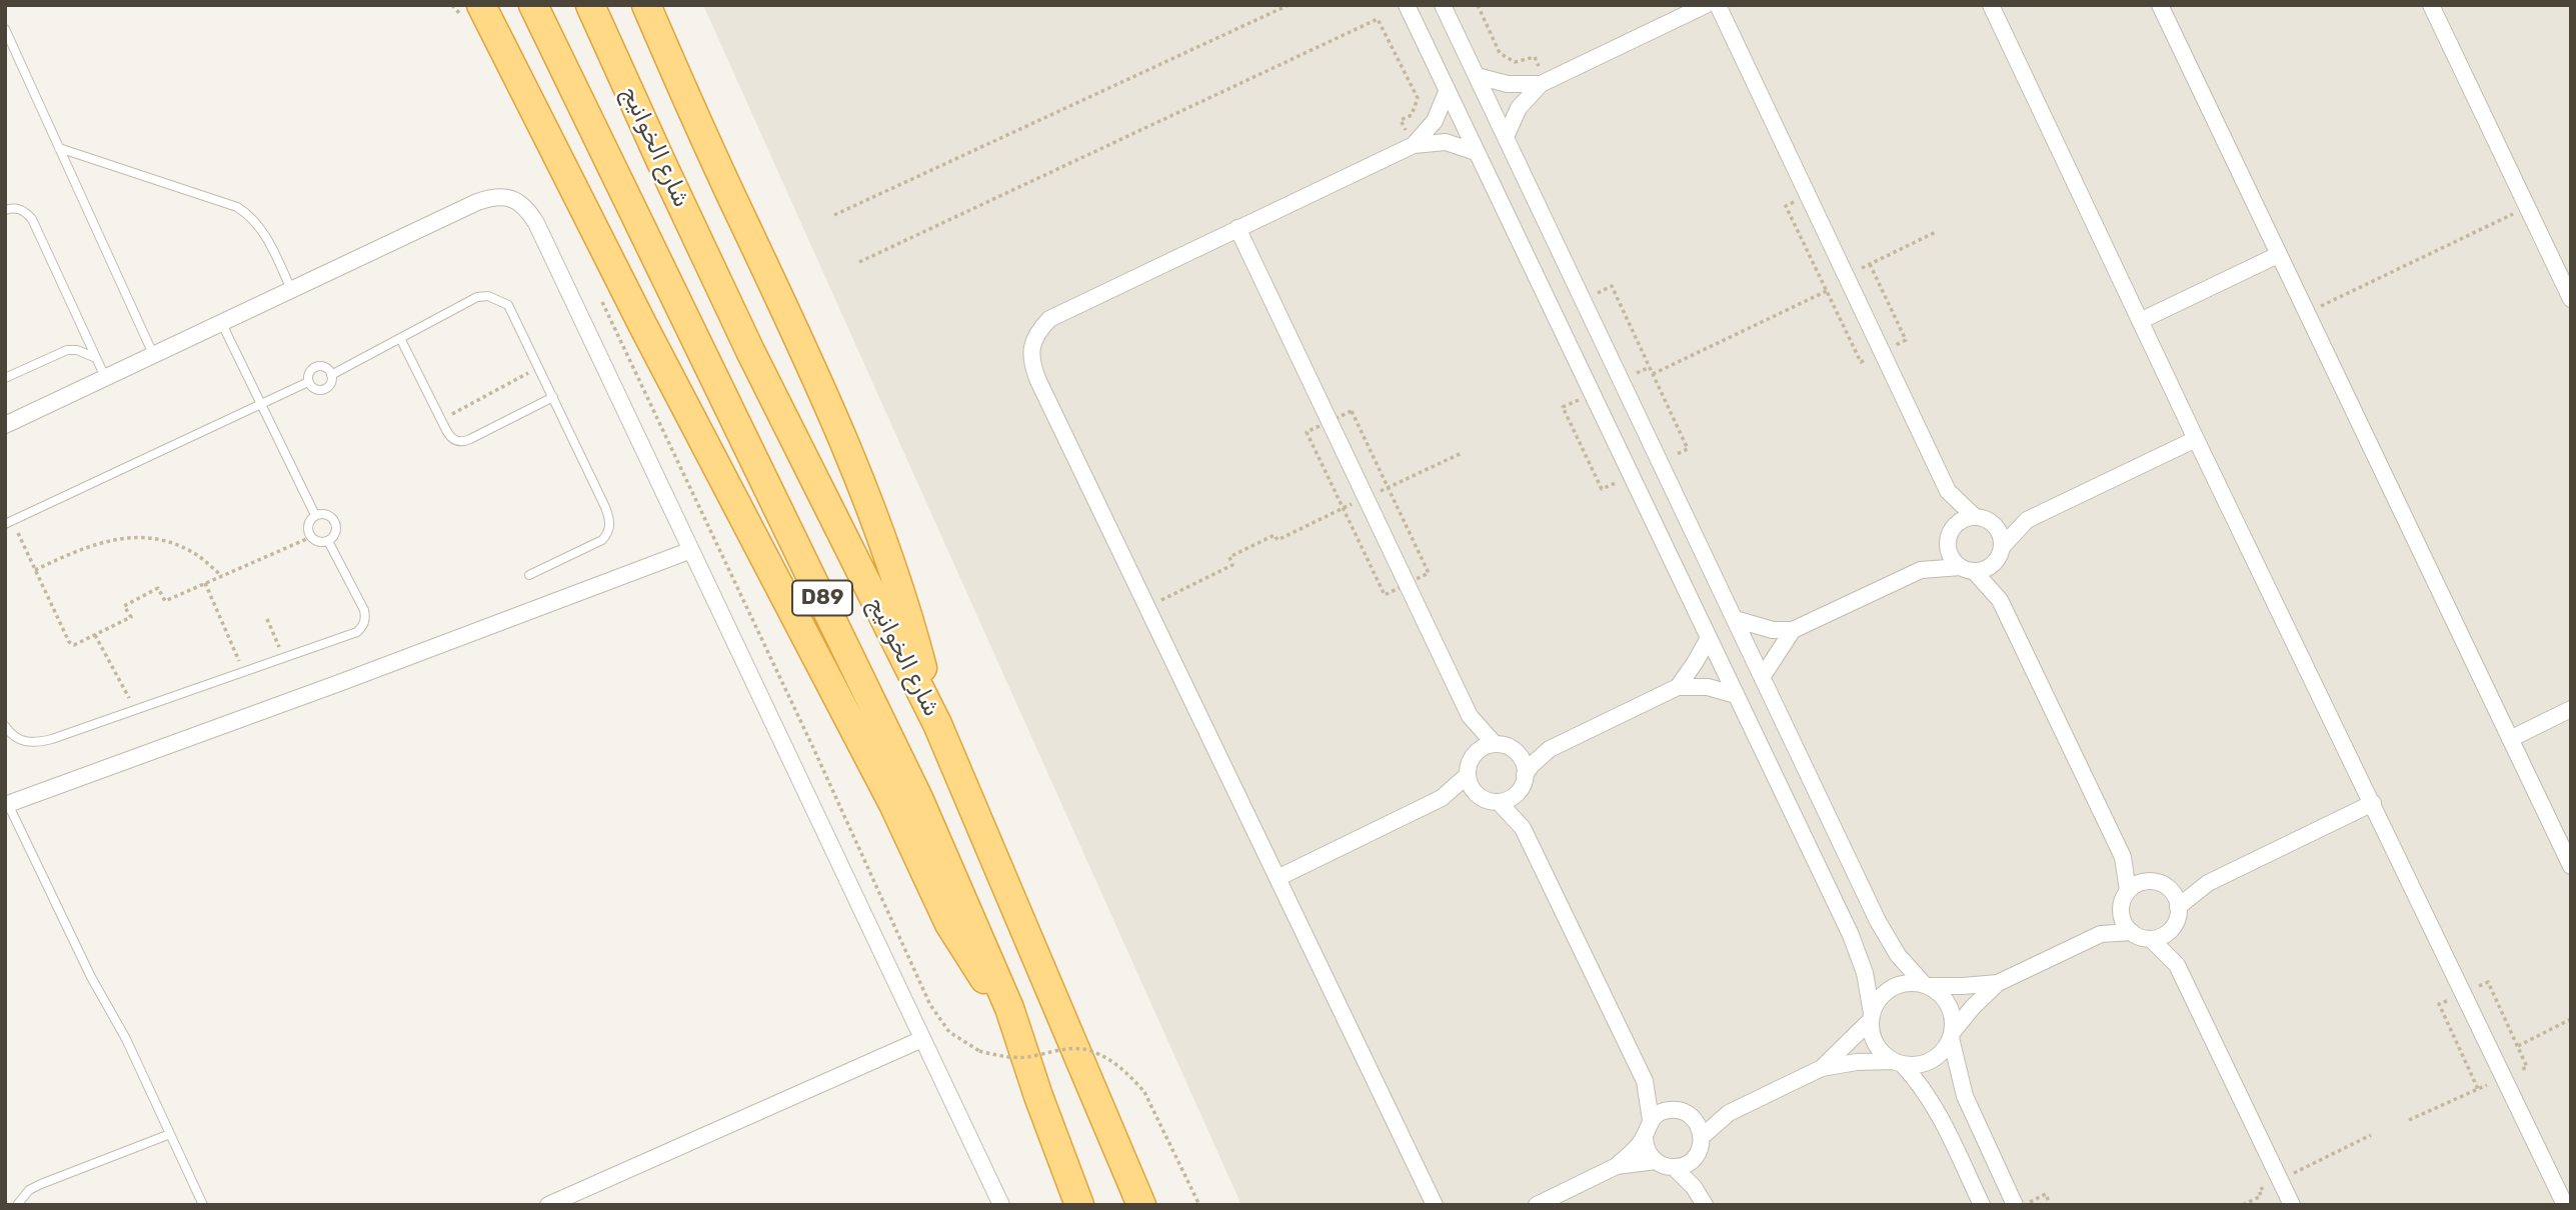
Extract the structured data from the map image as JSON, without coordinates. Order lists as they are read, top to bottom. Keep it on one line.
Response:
{"streets":{"highway":["شارع الخوانيج","D89"]}}
